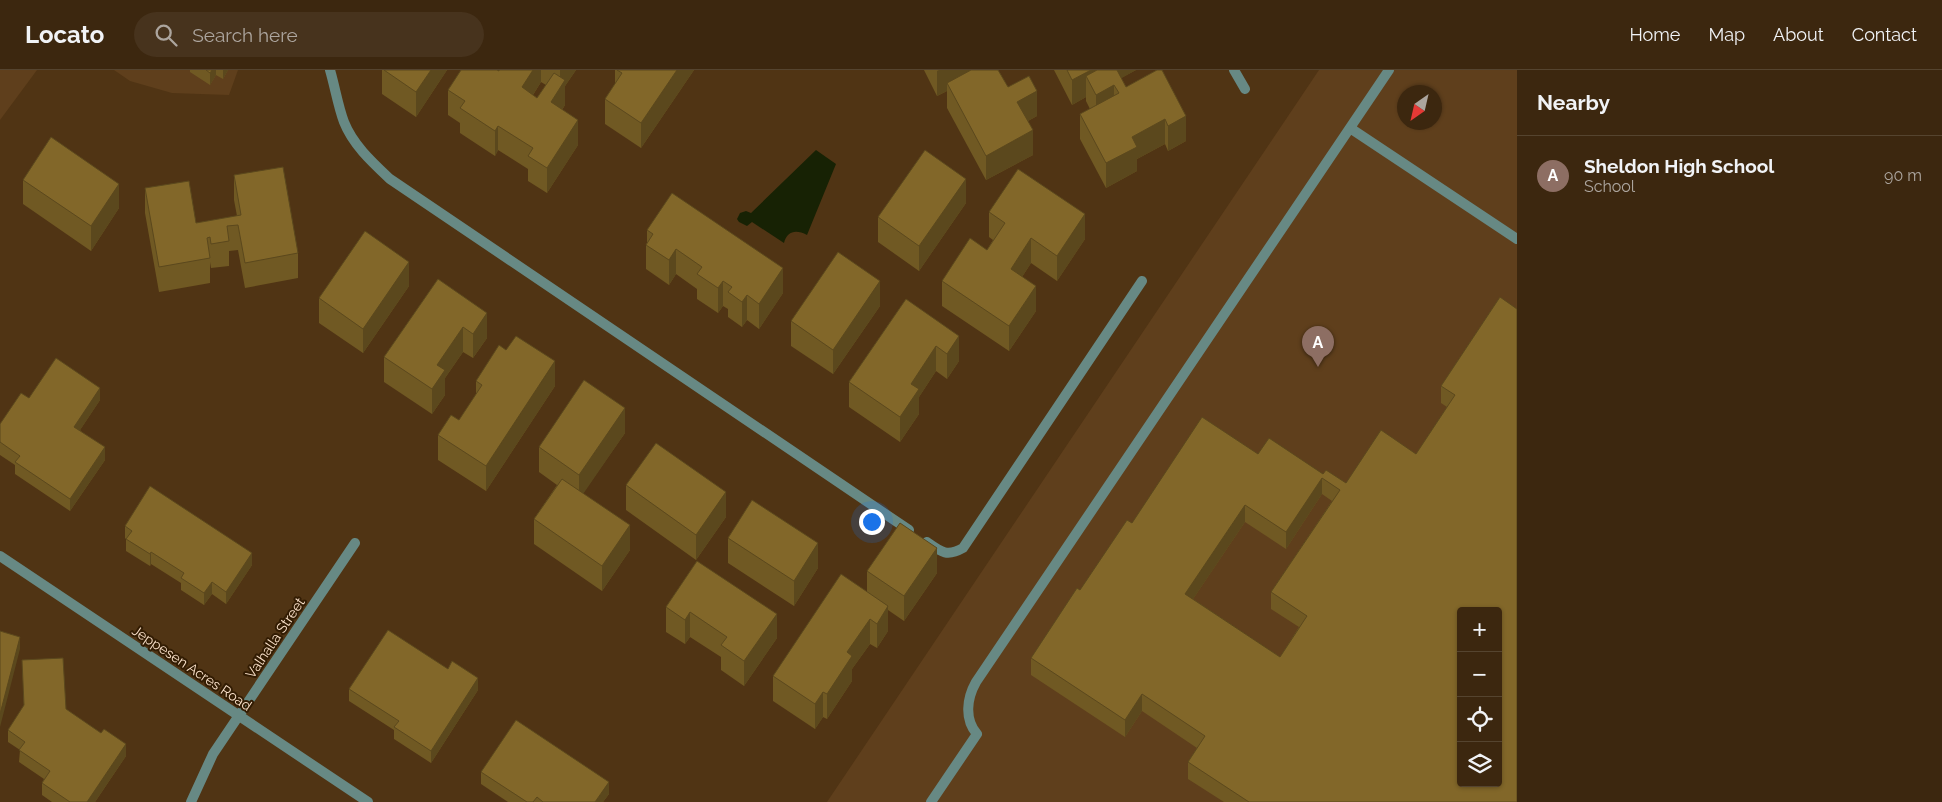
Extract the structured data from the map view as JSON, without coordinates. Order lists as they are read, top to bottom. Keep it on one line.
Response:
{"streets":{"street":["Valhalla Street","Jeppesen Acres Road"]},"crossings":[["Valhalla Street","Jeppesen Acres Road"]],"north":"bottom left","page":{"header":"Locato","search":"Search here","nav":["Home","Map","About","Contact"],"heading":"Nearby","list":[{"mark":"A","name":"Sheldon High School","note":"School","value":"90 m"}],"pins":"A","map_buttons":["+","−"]}}
